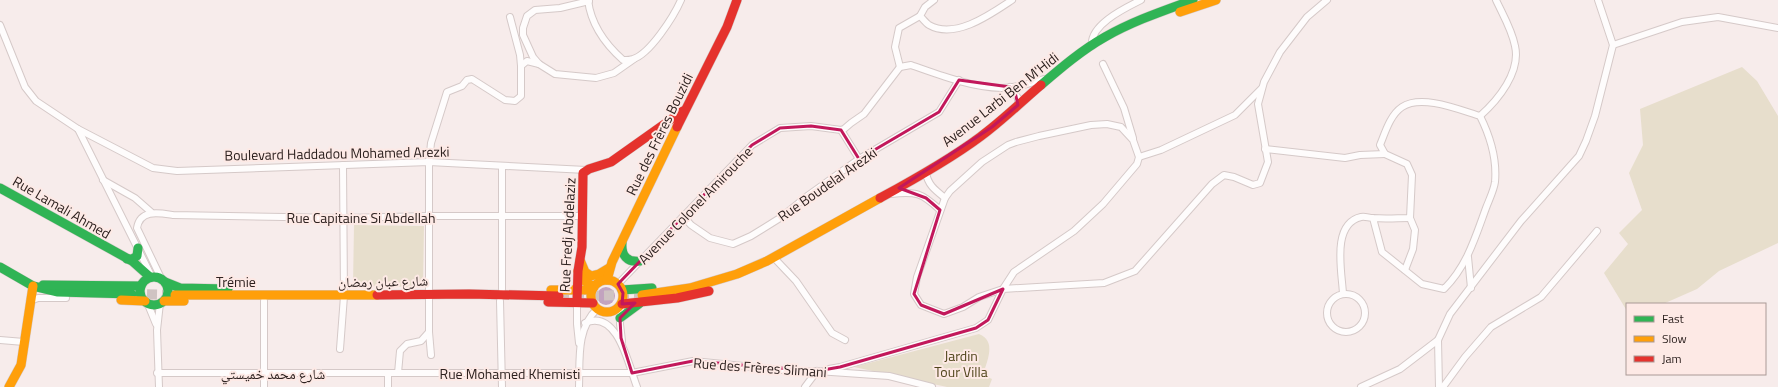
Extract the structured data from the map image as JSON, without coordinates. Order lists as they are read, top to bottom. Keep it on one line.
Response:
{"streets":{"main road":["Avenue Larbi Ben M'Hidi","Rue des Frères Bouzidi","Boulevard Haddadou Mohamed Arezki","Rue Lamali Ahmed","Rue Fredj Abdelaziz","Trémie","شارع عبان رمضان"],"street":["Rue Boudelal Arezki","Avenue Colonel Amirouche","Rue Capitaine Si Abdellah","Rue des Frères Slimani","شارع محمد خميستي","Rue Mohamed Khemisti"]},"crossings":[["Avenue Larbi Ben M'Hidi","Rue des Frères Bouzidi"],["Avenue Larbi Ben M'Hidi","Avenue Colonel Amirouche"],["Rue des Frères Bouzidi","Boulevard Haddadou Mohamed Arezki"],["Rue des Frères Bouzidi","Avenue Colonel Amirouche"],["Boulevard Haddadou Mohamed Arezki","Rue Fredj Abdelaziz"],["Rue Boudelal Arezki","Avenue Colonel Amirouche"],["Rue Capitaine Si Abdellah","Rue Fredj Abdelaziz"],["Trémie","شارع عبان رمضان"],["Rue des Frères Slimani","Rue Mohamed Khemisti"],["شارع محمد خميستي","Rue Mohamed Khemisti"]],"parks":["Jardin Tour Villa"],"legend":["Fast","Slow","Jam"]}
